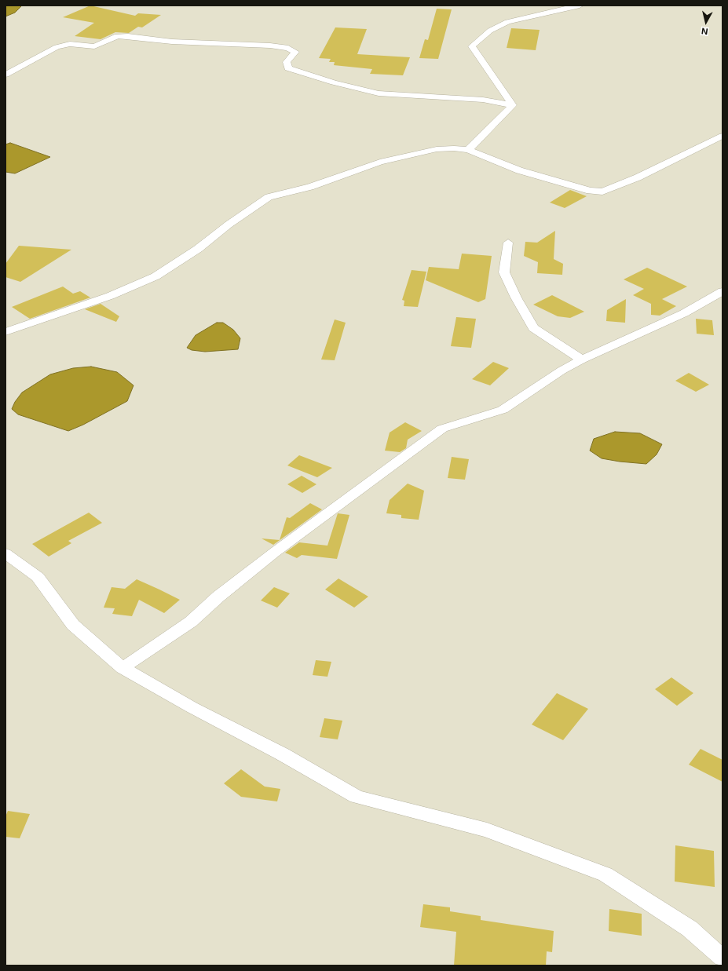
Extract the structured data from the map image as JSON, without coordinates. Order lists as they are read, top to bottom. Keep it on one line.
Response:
{"north":"bottom"}
